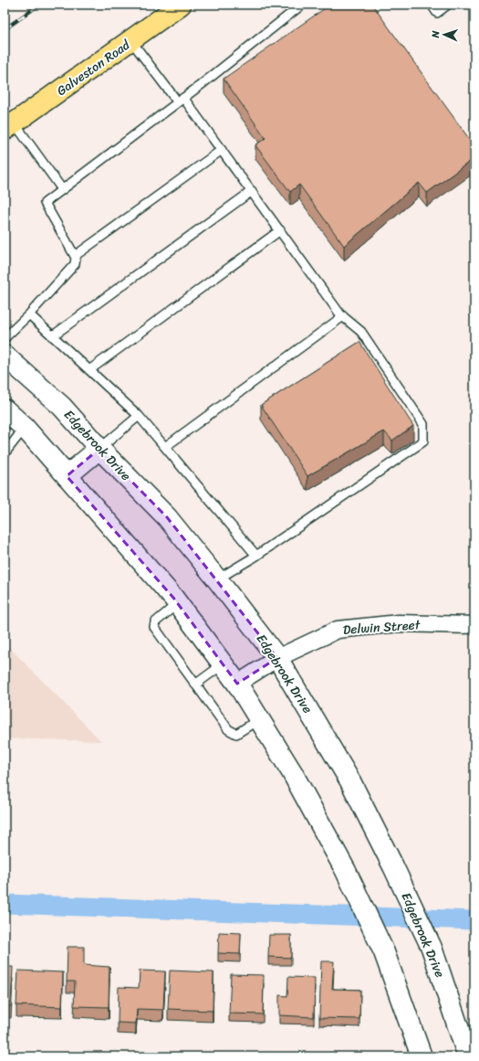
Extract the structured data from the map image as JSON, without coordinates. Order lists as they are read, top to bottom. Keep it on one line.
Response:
{"streets":{"main road":["Galveston Road","Edgebrook Drive"],"street":["Delwin Street"]},"crossings":[["Edgebrook Drive","Delwin Street"]],"north":"left"}
